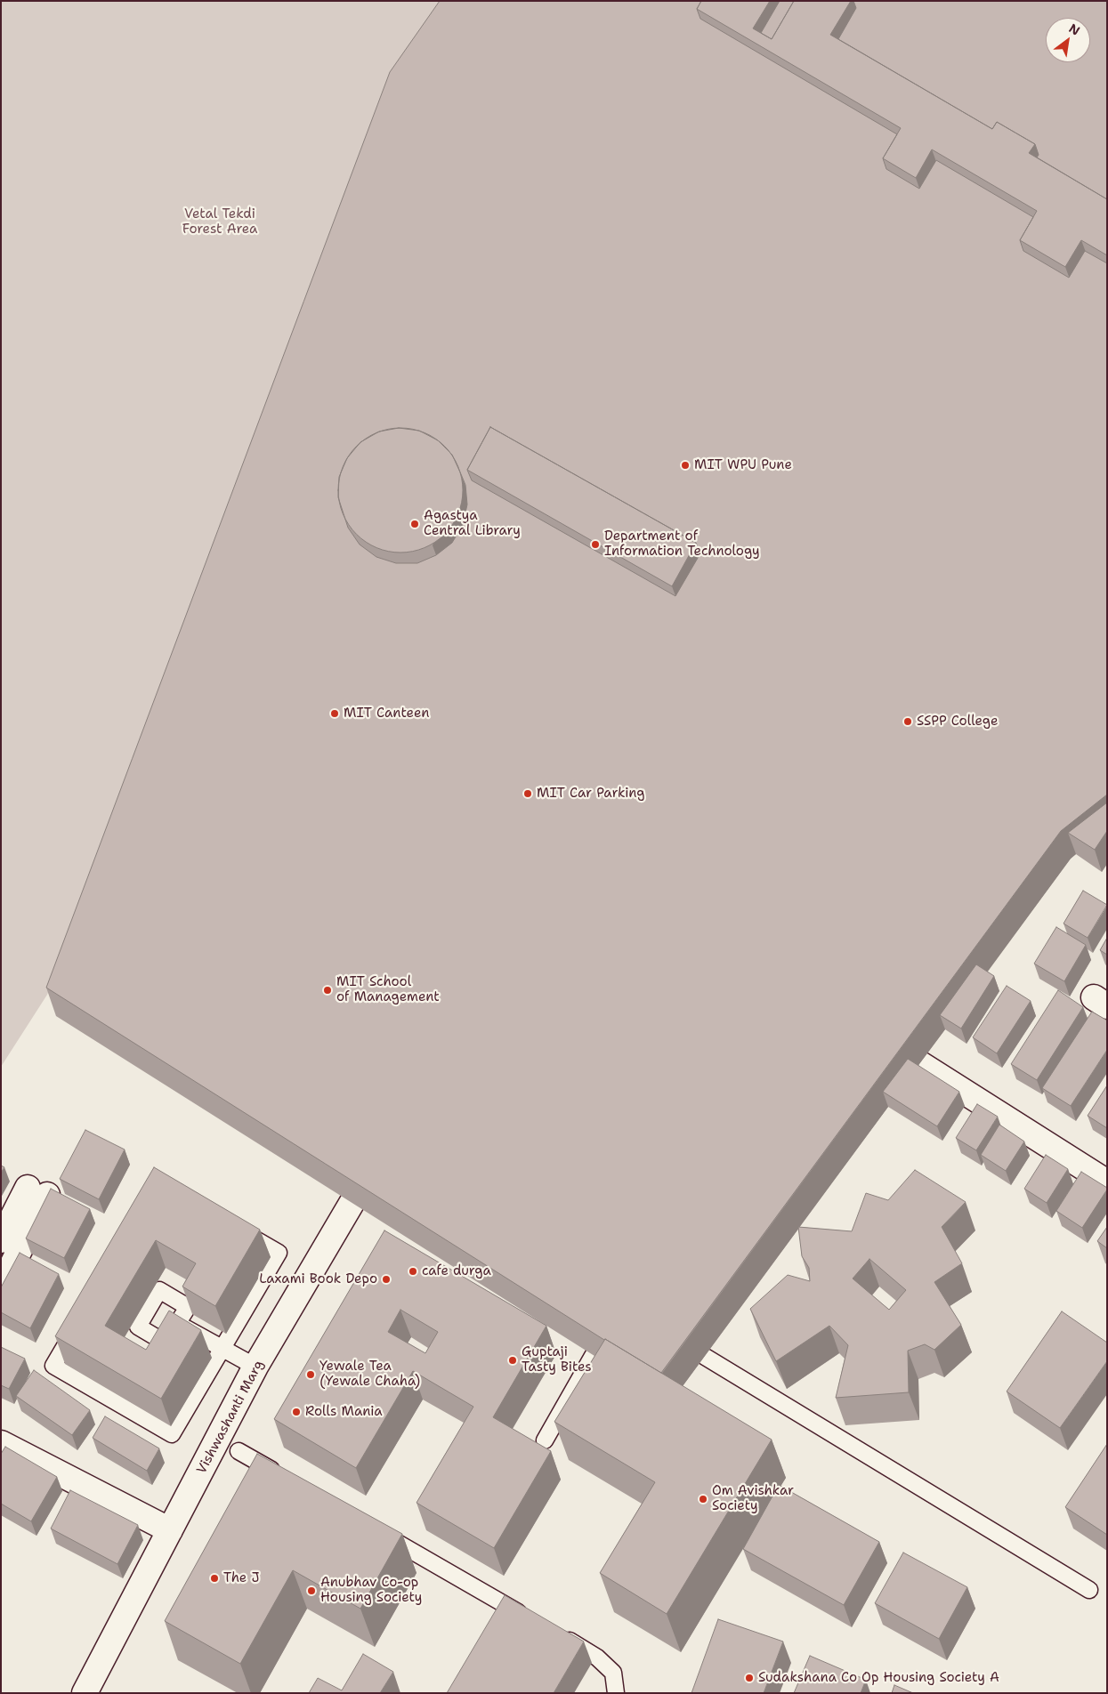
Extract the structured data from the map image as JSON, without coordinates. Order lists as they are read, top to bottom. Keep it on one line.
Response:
{"streets":{"street":["Vishwashanti Marg"]},"parks":["Vetal Tekdi Forest Area"],"places":["MIT WPU Pune","Agastya Central Library","Department of Information Technology","MIT Canteen","SSPP College","MIT Car Parking","MIT School of Management","cafe durga","Laxami Book Depo","Guptaji Tasty Bites","Yewale Tea (Yewale Chaha)","Rolls Mania","Om Avishkar Society","The J","Anubhav Co-op Housing Society","Sudakshana Co Op Housing Society A"],"north":"top right"}
